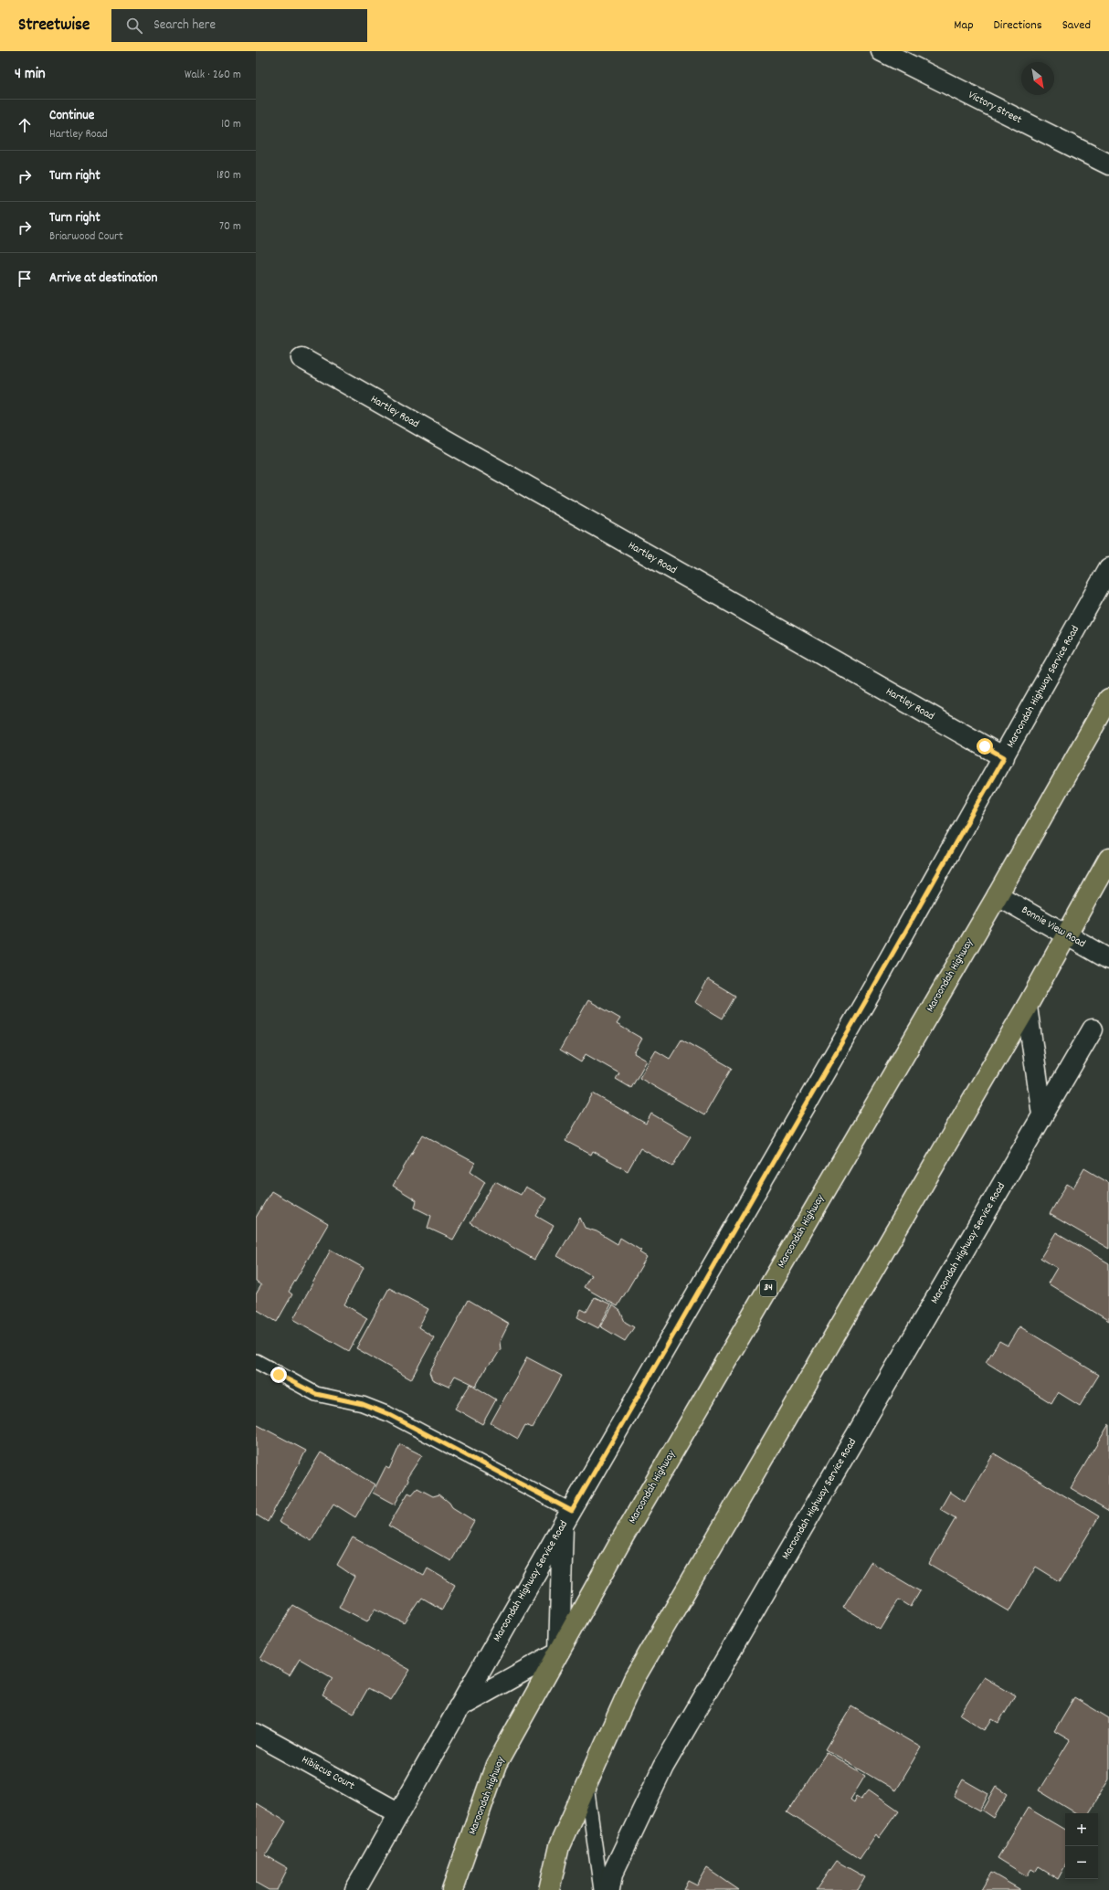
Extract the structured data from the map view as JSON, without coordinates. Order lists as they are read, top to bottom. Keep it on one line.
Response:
{"streets":{"highway":["Maroondah Highway","34"],"street":["Victory Street","Hartley Road","Maroondah Highway Service Road","Bonnie View Road","Hibiscus Court"]},"crossings":[["Hartley Road","Maroondah Highway Service Road"],["Maroondah Highway Service Road","Hibiscus Court"],["Bonnie View Road","Maroondah Highway"]],"north":"bottom right","page":{"header":"Streetwise","search":"Search here","nav":["Map","Directions","Saved"],"heading":["4 min","Walk · 260 m"],"list":[["Continue","Hartley Road","10 m"],["Turn right","180 m"],["Turn right","Briarwood Court","70 m"],"Arrive at destination"],"map_buttons":["+","−"]}}
